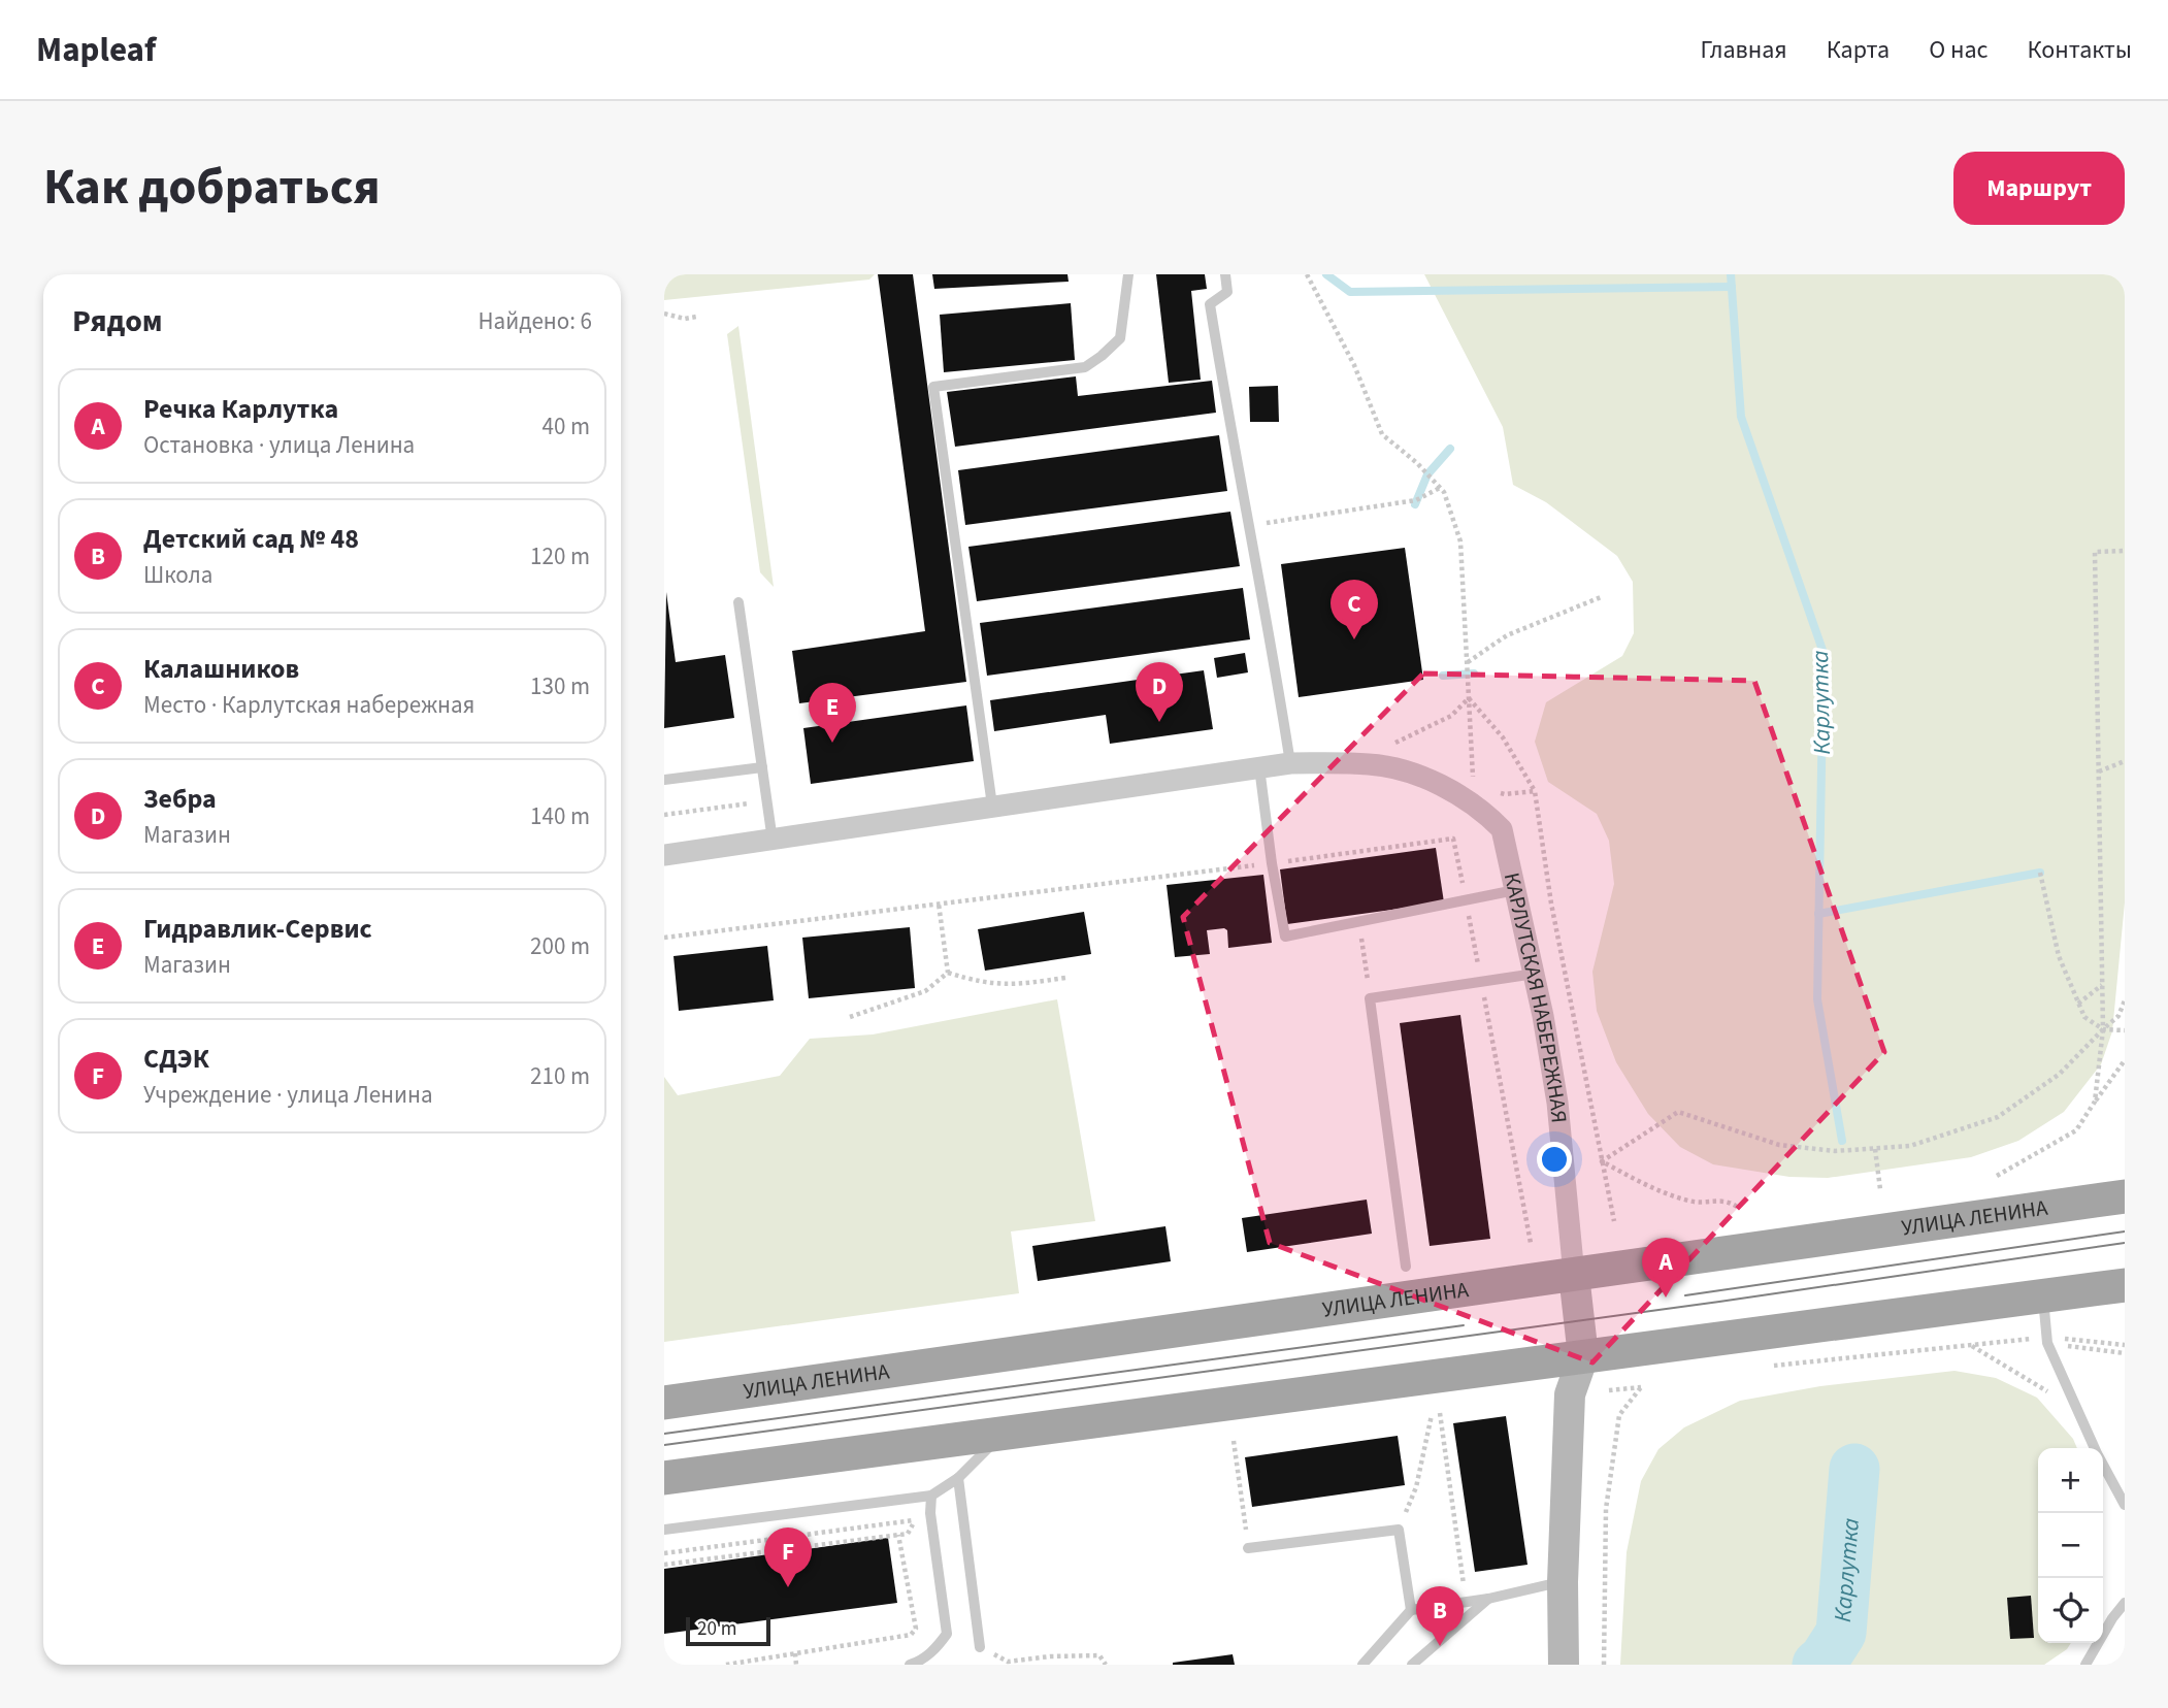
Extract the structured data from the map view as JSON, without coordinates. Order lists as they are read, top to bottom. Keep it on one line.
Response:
{"streets":{"main road":["УЛИЦА ЛЕНИНА"],"street":["КАРЛУТСКАЯ НАБЕРЕЖНАЯ"]},"crossings":[["КАРЛУТСКАЯ НАБЕРЕЖНАЯ","УЛИЦА ЛЕНИНА"]],"water":["Карлутка"],"scale_bar":"20 m","page":{"header":"Mapleaf","nav":["Главная","Карта","О нас","Контакты"],"title":"Как добраться","buttons":"Маршрут","heading":["Рядом","Найдено: 6"],"list":[{"mark":"A","name":"Речка Карлутка","note":"Остановка · улица Ленина","value":"40 m"},{"mark":"B","name":"Детский сад № 48","note":"Школа","value":"120 m"},{"mark":"C","name":"Калашников","note":"Место · Карлутская набережная","value":"130 m"},{"mark":"D","name":"Зебра","note":"Магазин","value":"140 m"},{"mark":"E","name":"Гидравлик-Сервис","note":"Магазин","value":"200 m"},{"mark":"F","name":"СДЭК","note":"Учреждение · улица Ленина","value":"210 m"}],"pins":["C","D","E","A","F","B"],"map_buttons":["+","−"],"scale":"20 m"}}
